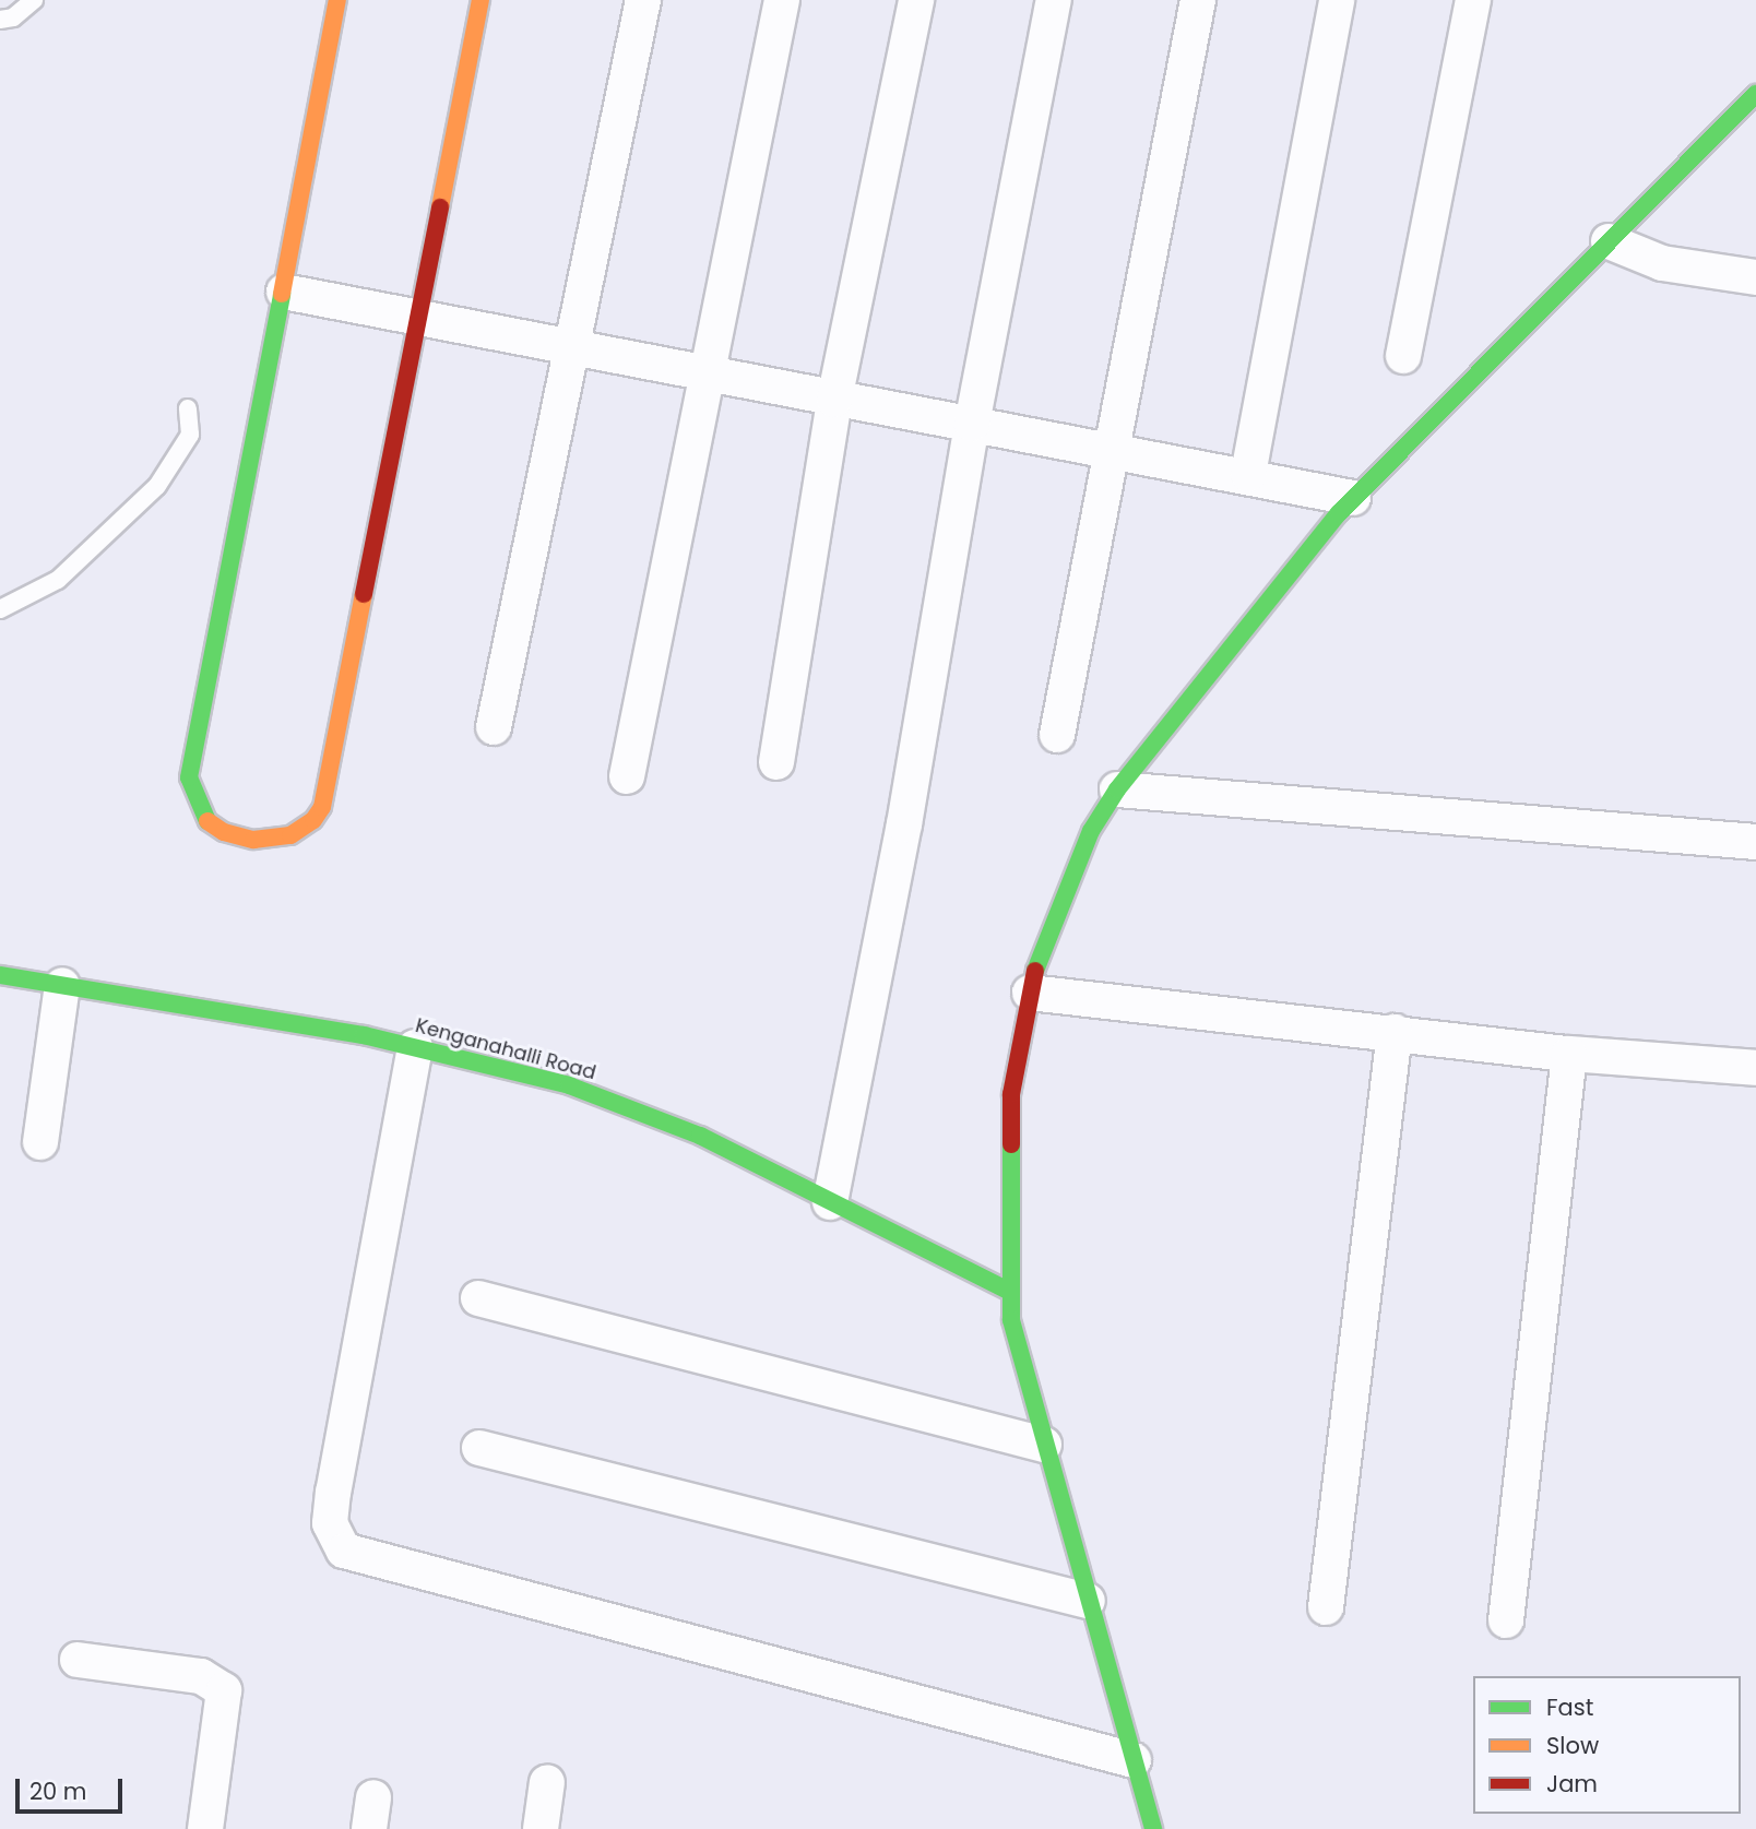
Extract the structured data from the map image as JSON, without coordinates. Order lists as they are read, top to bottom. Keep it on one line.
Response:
{"streets":{"street":["Kenganahalli Road"]},"legend":["Fast","Slow","Jam"],"scale_bar":"20 m"}
